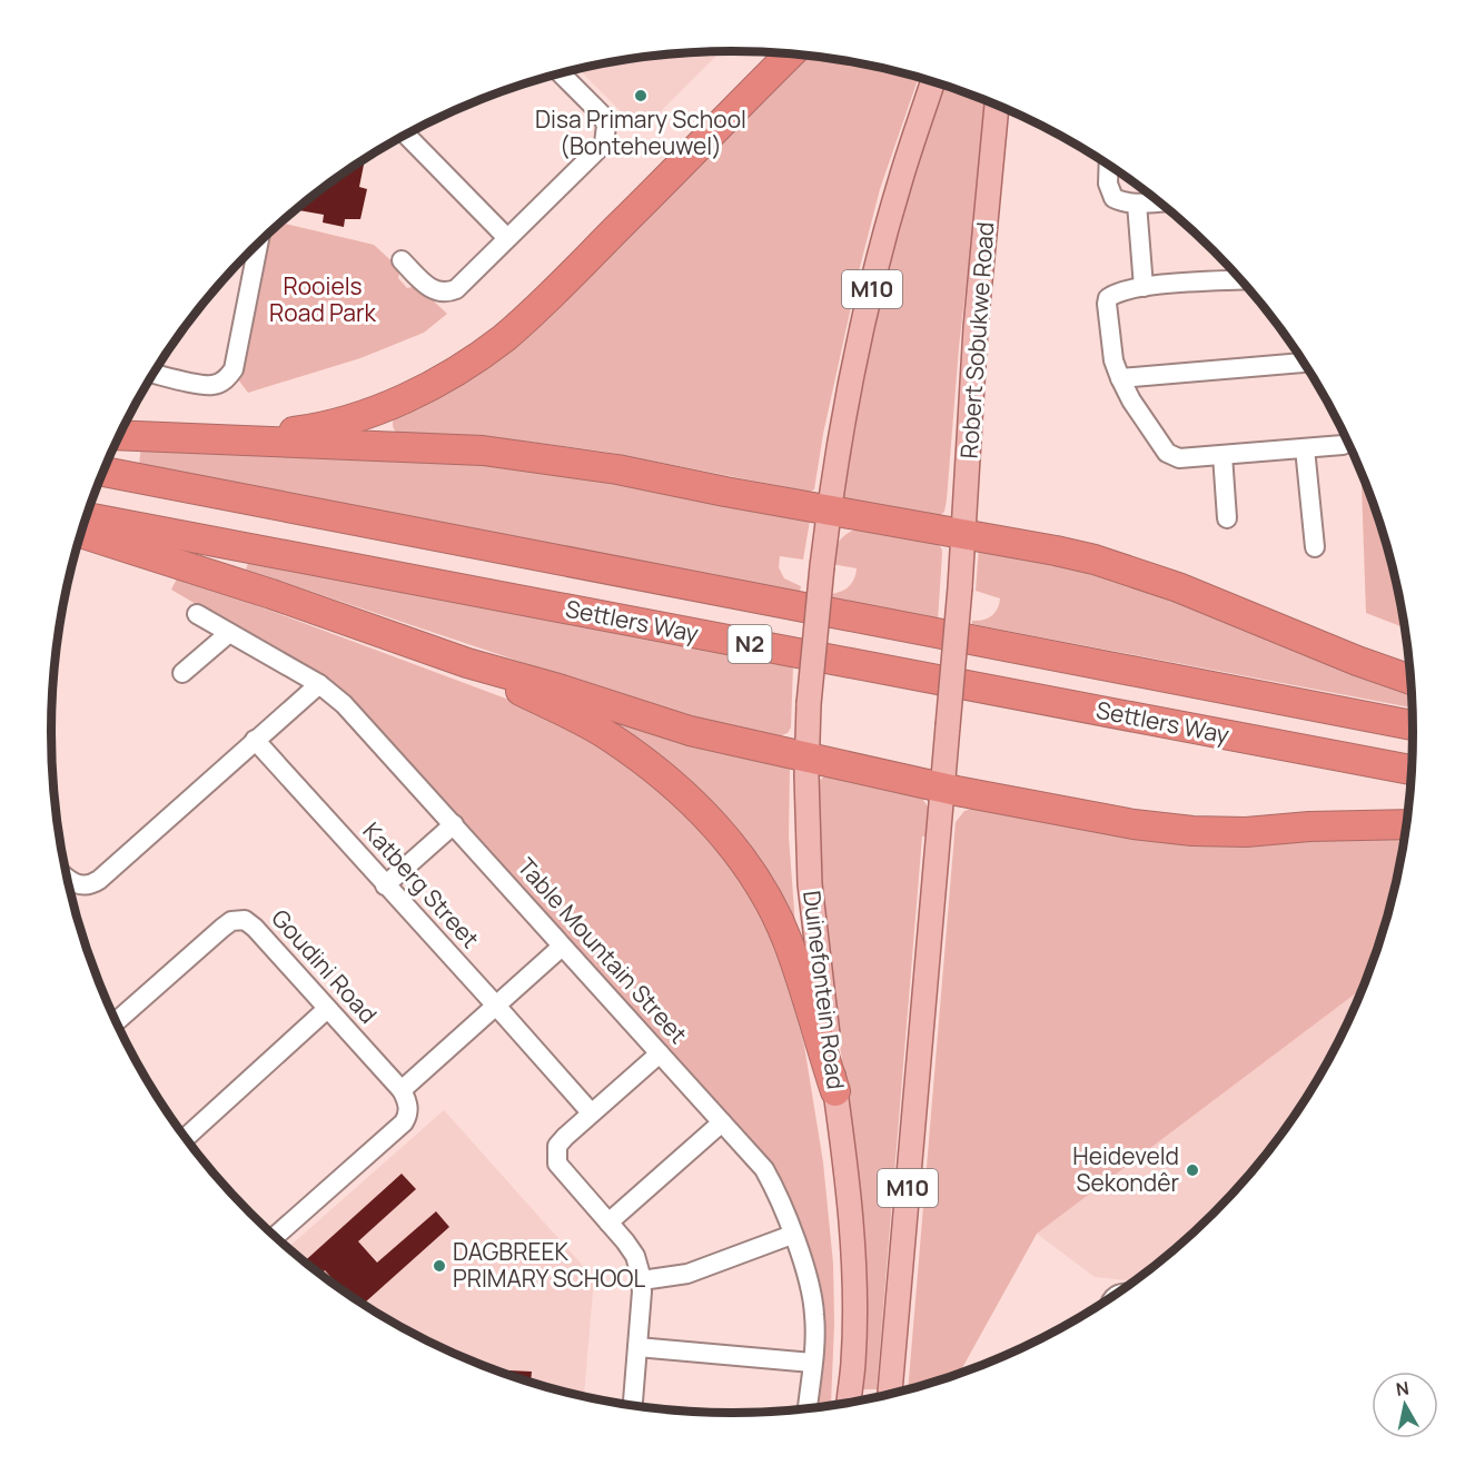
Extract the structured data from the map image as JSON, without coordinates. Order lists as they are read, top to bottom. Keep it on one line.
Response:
{"streets":{"highway":["Settlers Way","N2"],"main road":["M10","Robert Sobukwe Road","Duinefontein Road"],"street":["Katberg Street","Table Mountain Street","Goudini Road"]},"crossings":[["M10","Robert Sobukwe Road"],["M10","Duinefontein Road"]],"parks":["Rooiels Road Park"],"places":["Disa Primary School (Bonteheuwel)","Heideveld Sekondêr","DAGBREEK PRIMARY SCHOOL"],"north":"top"}
